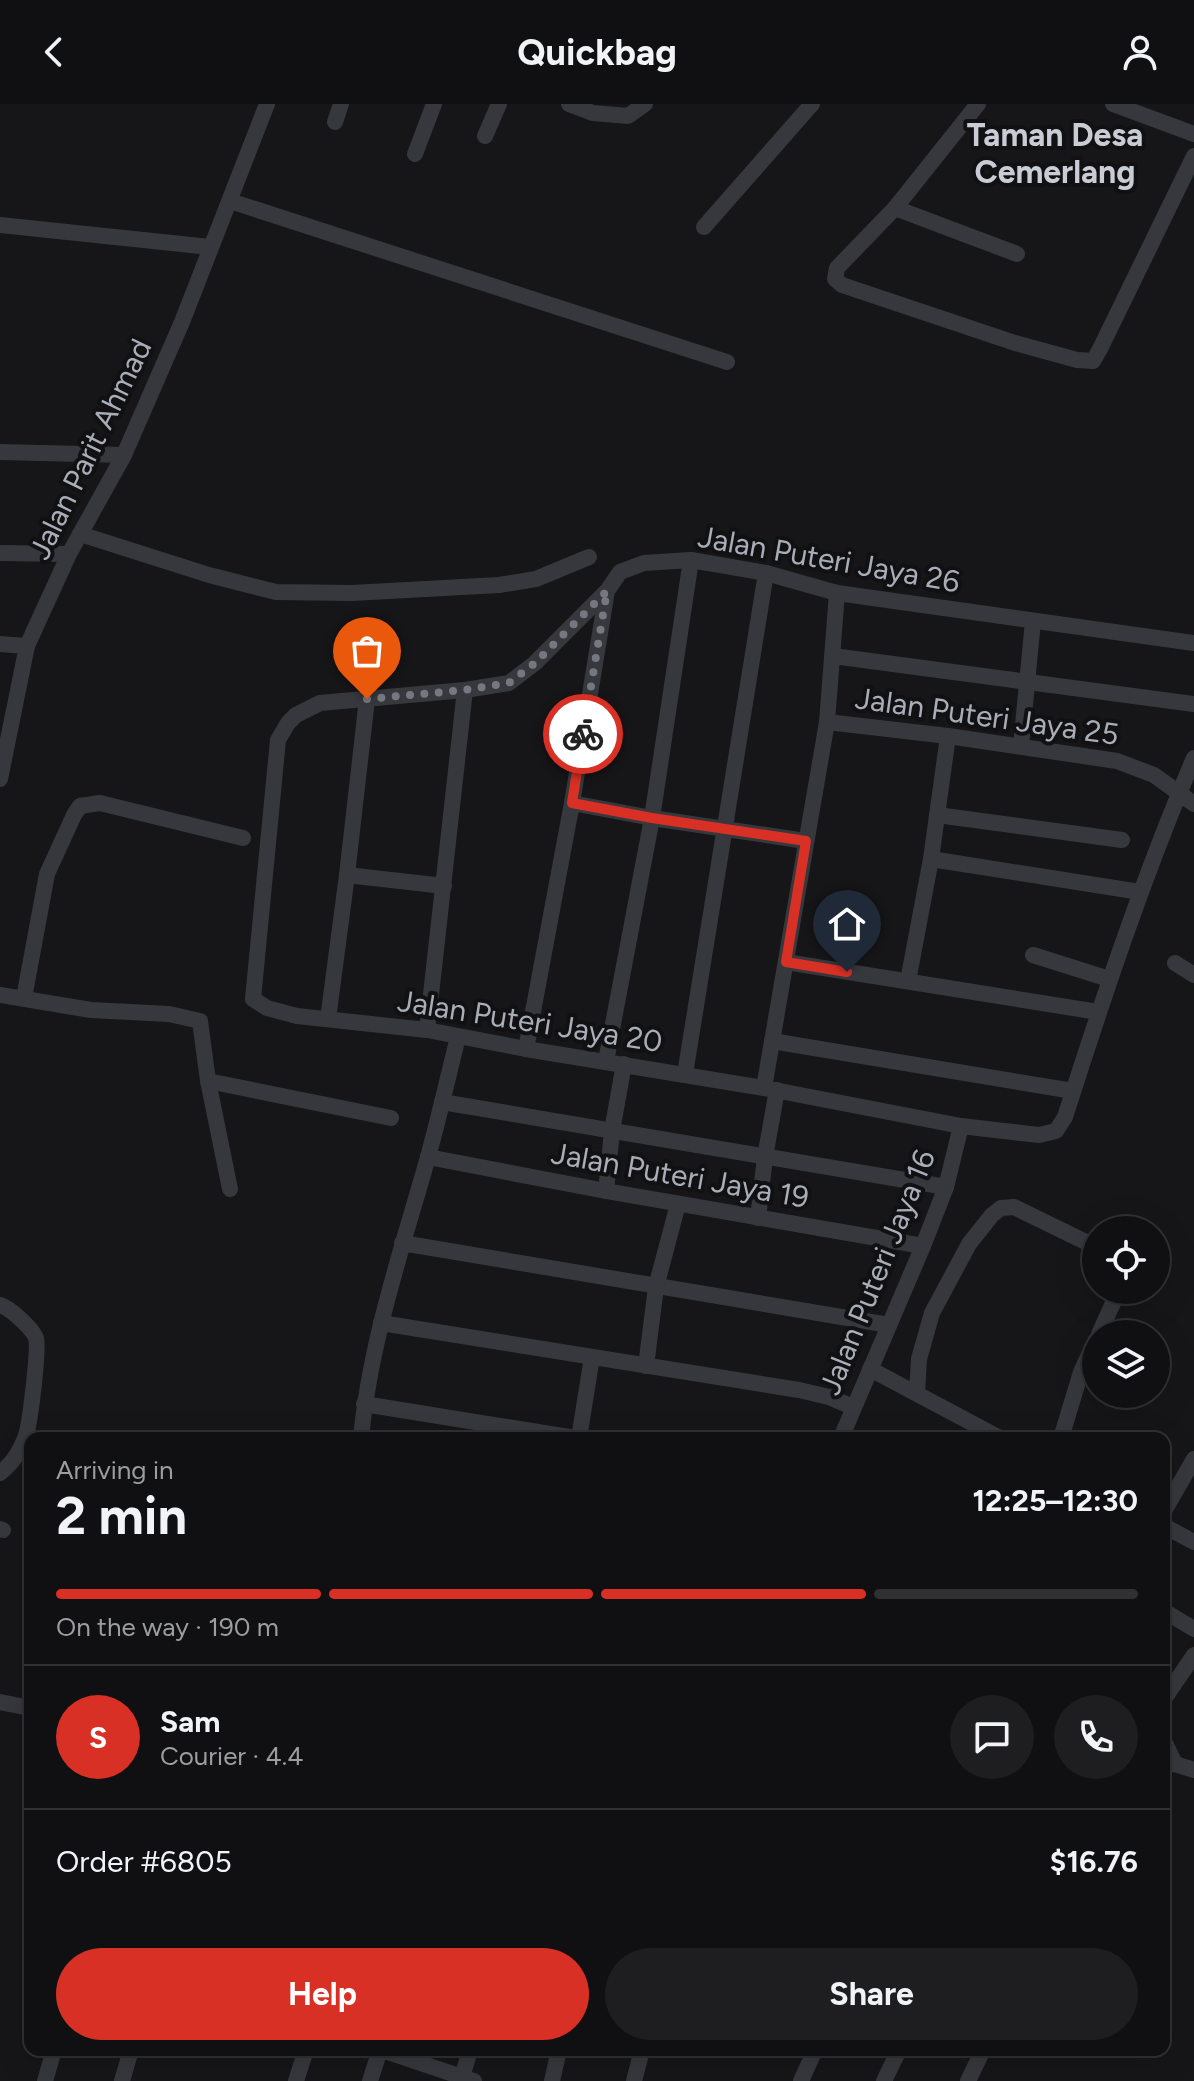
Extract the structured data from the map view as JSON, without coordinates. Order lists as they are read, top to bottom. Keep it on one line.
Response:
{"streets":{"street":["Jalan Parit Ahmad","Jalan Puteri Jaya 26","Jalan Puteri Jaya 25","Jalan Puteri Jaya 20","Jalan Puteri Jaya 19","Jalan Puteri Jaya 16"]},"crossings":[["Jalan Puteri Jaya 26","Jalan Puteri Jaya 20"],["Jalan Puteri Jaya 20","Jalan Puteri Jaya 16"],["Jalan Puteri Jaya 19","Jalan Puteri Jaya 16"]],"districts":["Taman Desa Cemerlang"],"page":{"header":"Quickbag","heading":["2 min","Arriving in","12:25–12:30"],"panel":["Sam","Courier · 4.4","Order #6805","$16.76"],"bar":"On the way · 190 m","round":"S","buttons":["Help","Share"]}}
